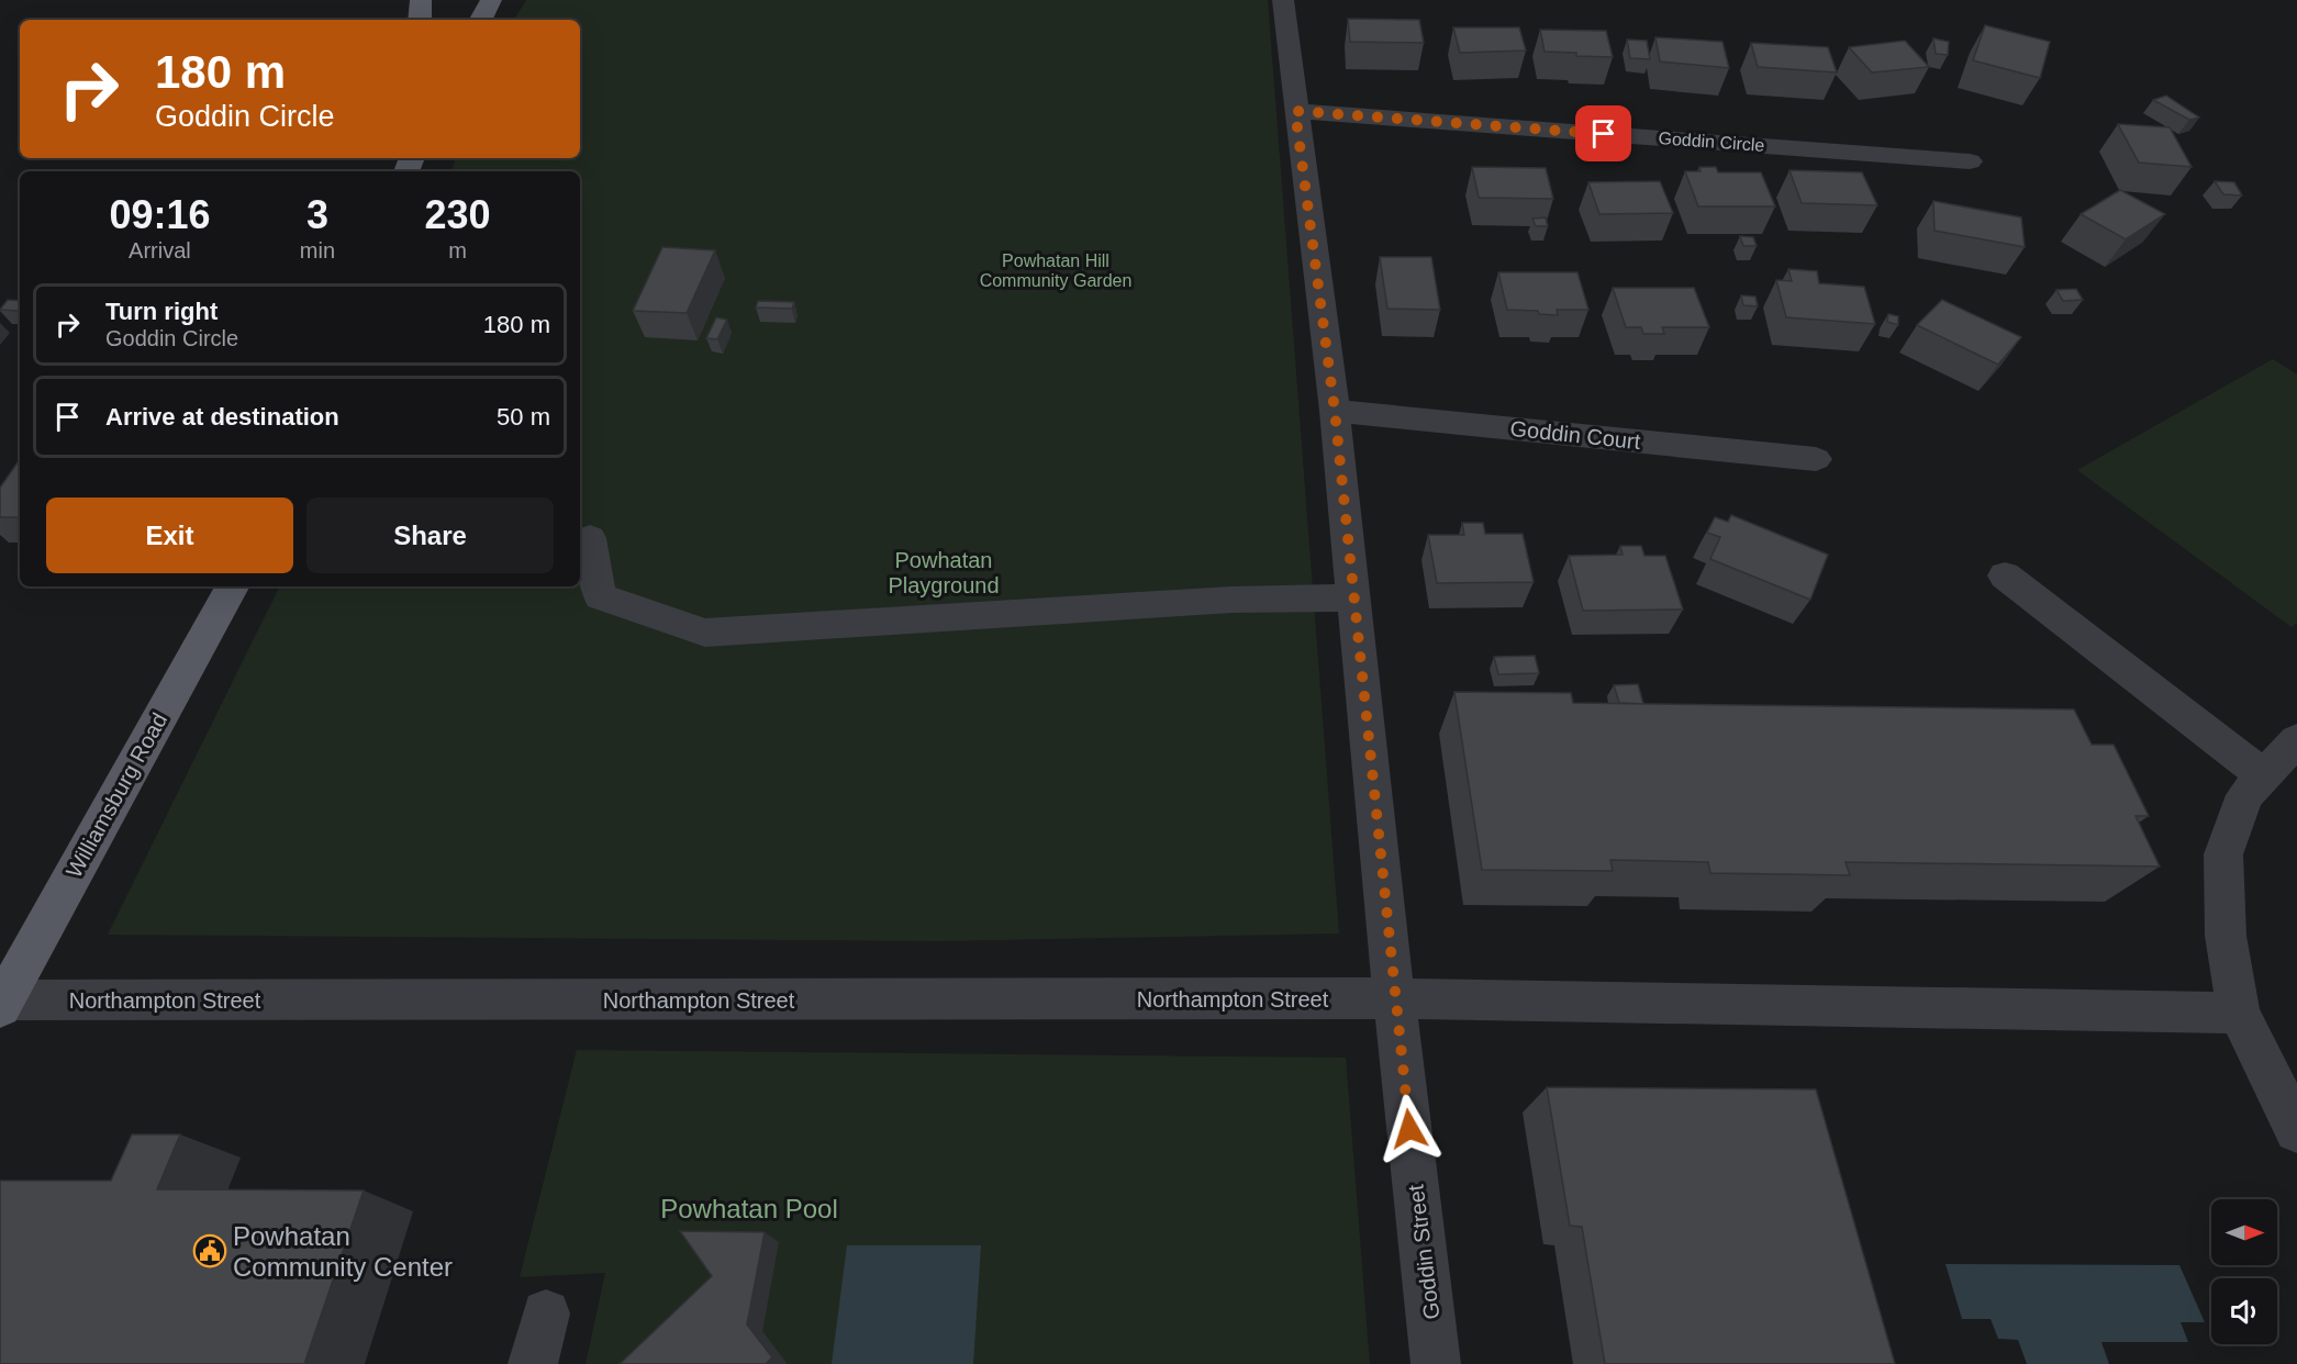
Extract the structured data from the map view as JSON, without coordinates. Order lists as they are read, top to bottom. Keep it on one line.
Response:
{"streets":{"main road":["Williamsburg Road"],"street":["Goddin Circle","Goddin Court","Northampton Street","Goddin Street"]},"crossings":[["Goddin Circle","Goddin Street"],["Goddin Court","Goddin Street"],["Williamsburg Road","Northampton Street"],["Northampton Street","Goddin Street"]],"parks":["Powhatan Hill Community Garden","Powhatan Playground","Powhatan Pool"],"places":{"public building":["Powhatan Community Center"]},"north":"right","page":{"turn":["180 m","Goddin Circle"],"eta":["09:16","Arrival","3","min","230","m"],"list":[{"name":"Turn right","note":"Goddin Circle","value":"180 m"},{"name":"Arrive at destination","value":"50 m"}],"buttons":["Exit","Share"]}}
